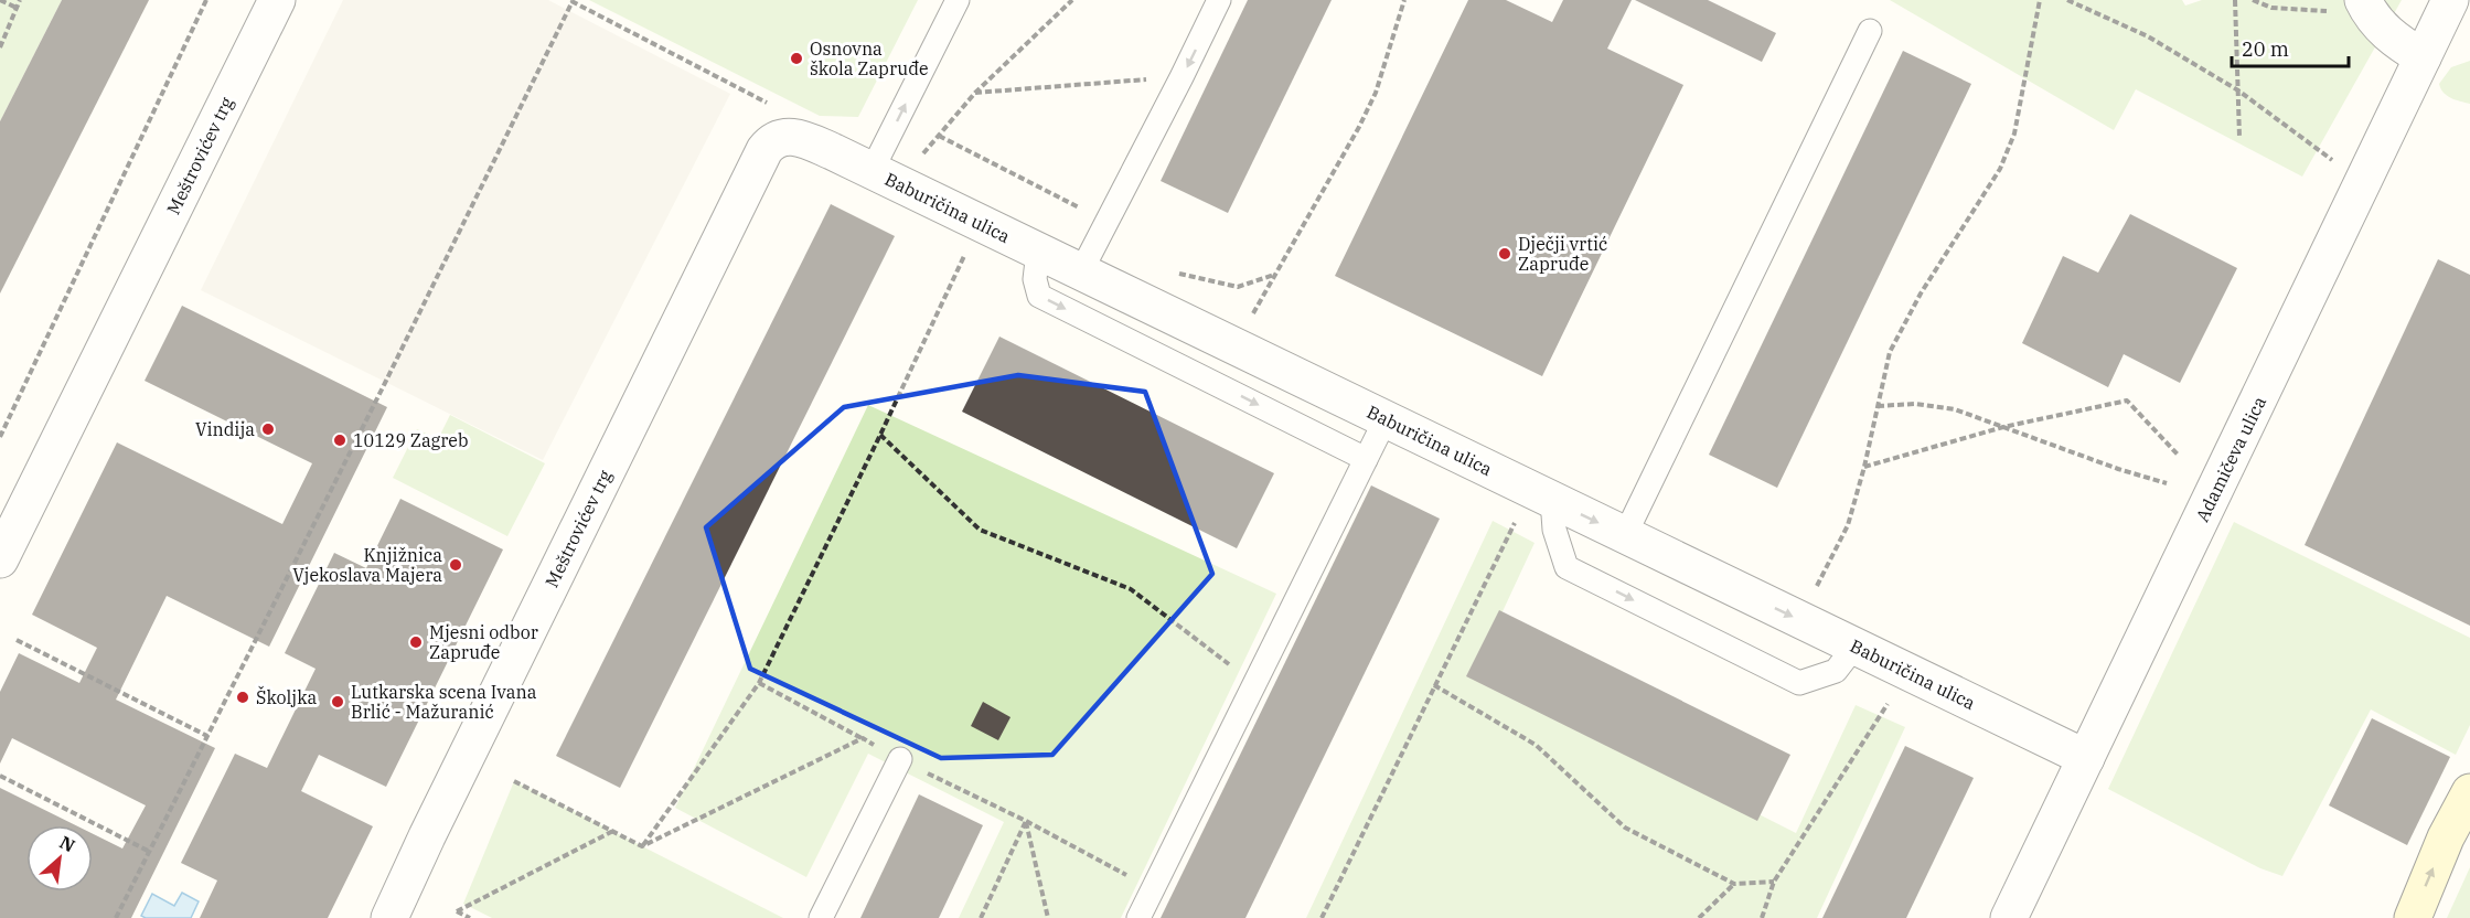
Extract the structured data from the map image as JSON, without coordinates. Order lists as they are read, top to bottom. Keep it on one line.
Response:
{"streets":{"street":["Meštrovićev trg","Baburičina ulica","Adamičeva ulica"]},"crossings":[["Meštrovićev trg","Baburičina ulica"],["Baburičina ulica","Adamičeva ulica"]],"places":["Osnovna škola Zapruđe","Dječji vrtić Zapruđe","Vindija","10129 Zagreb","Knjižnica Vjekoslava Majera","Mjesni odbor Zapruđe","Školjka","Lutkarska scena Ivana Brlić - Mažuranić"],"scale_bar":"20 m","north":"top right"}
